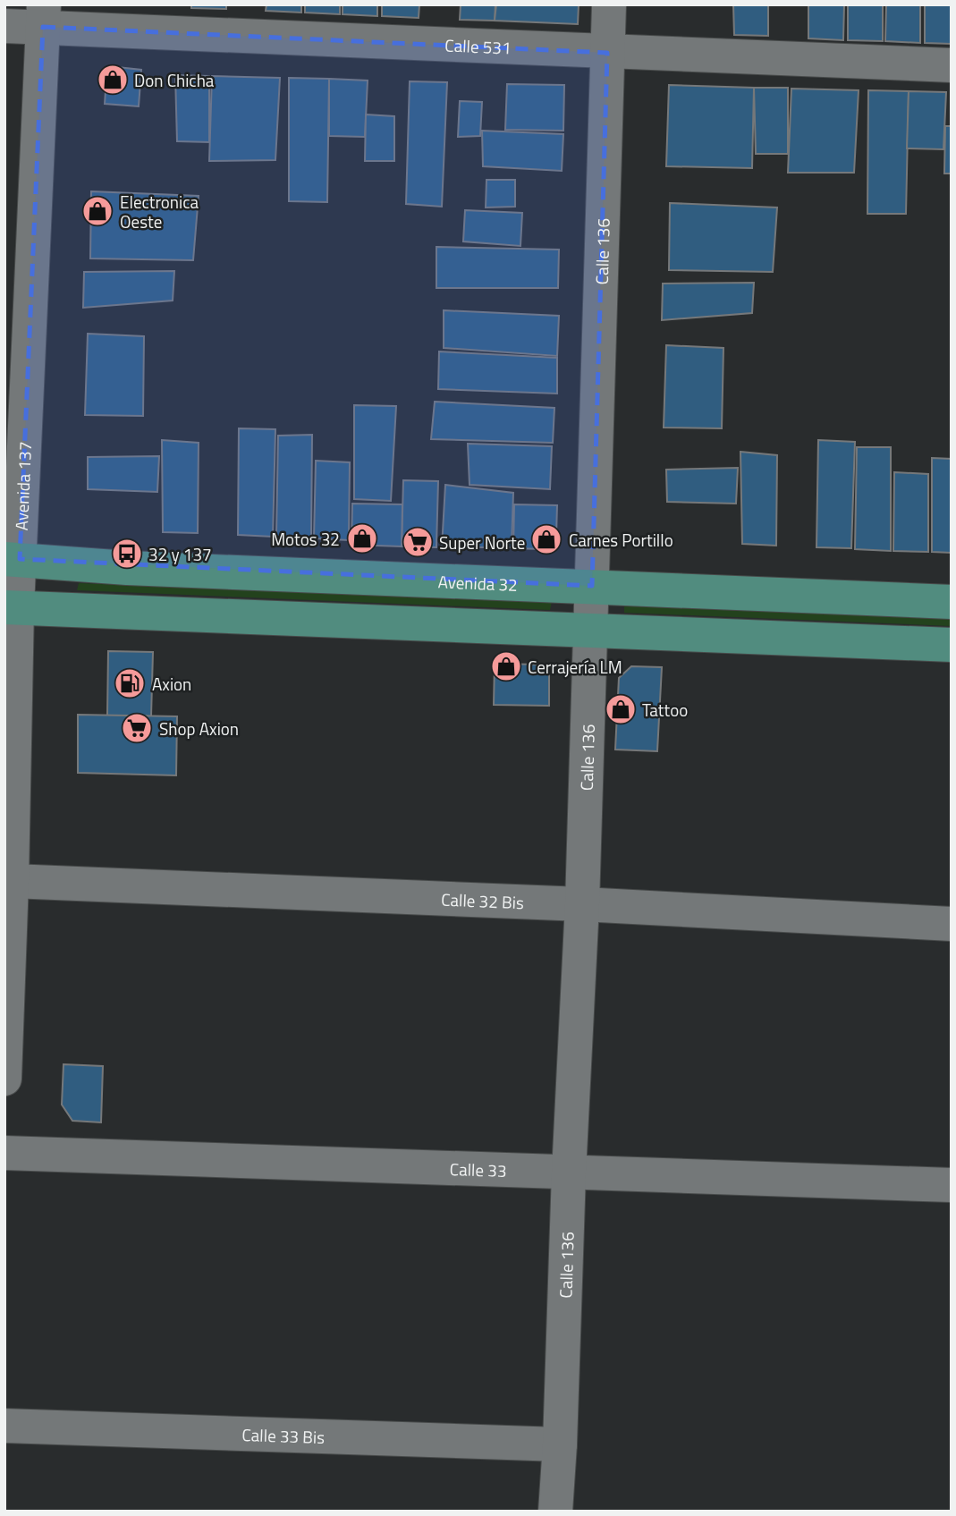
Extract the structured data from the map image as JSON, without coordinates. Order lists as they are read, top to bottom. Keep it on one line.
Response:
{"streets":{"main road":["Avenida 32"],"street":["Calle 531","Calle 136","Avenida 137","Calle 32 Bis","Calle 33","Calle 33 Bis"]},"crossings":[["Calle 531","Calle 136"],["Calle 531","Avenida 137"],["Calle 136","Avenida 32"],["Calle 136","Calle 32 Bis"],["Calle 136","Calle 33"],["Calle 136","Calle 33 Bis"],["Avenida 137","Avenida 32"],["Avenida 137","Calle 32 Bis"]],"places":{"shop":["Don Chicha","Electronica Oeste","Motos 32","Carnes Portillo","Cerrajería LM","Tattoo"],"supermarket":["Super Norte","Shop Axion"],"bus stop":["32 y 137"],"fuel station":["Axion"]}}
